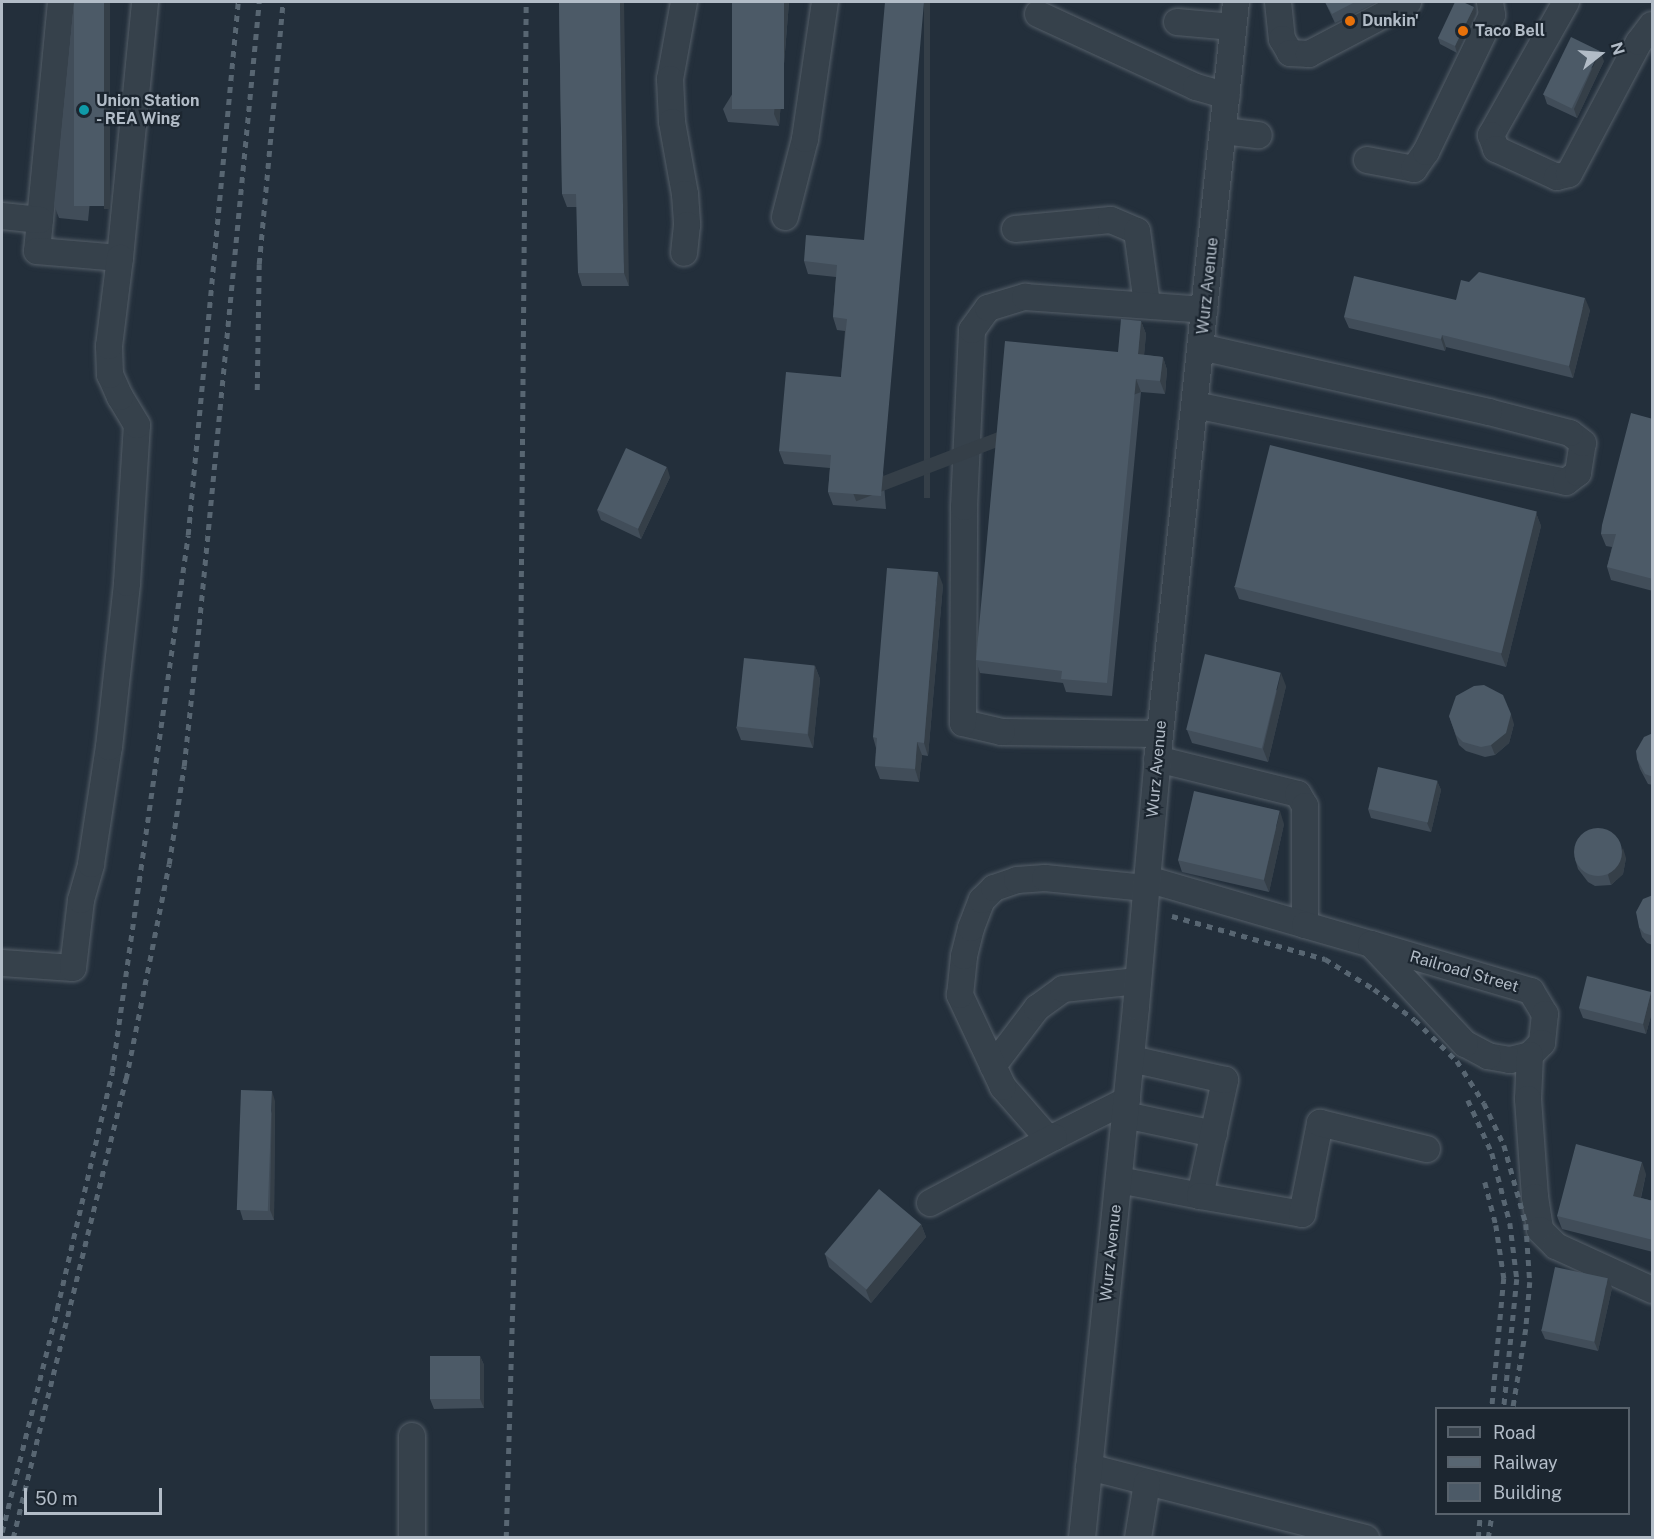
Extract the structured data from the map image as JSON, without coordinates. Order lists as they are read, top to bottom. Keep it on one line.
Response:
{"streets":{"street":["Wurz Avenue","Railroad Street"]},"crossings":[["Wurz Avenue","Railroad Street"]],"places":["Dunkin'","Taco Bell","Union Station - REA Wing"],"legend":["Road","Railway","Building"],"scale_bar":"50 m","north":"right"}
